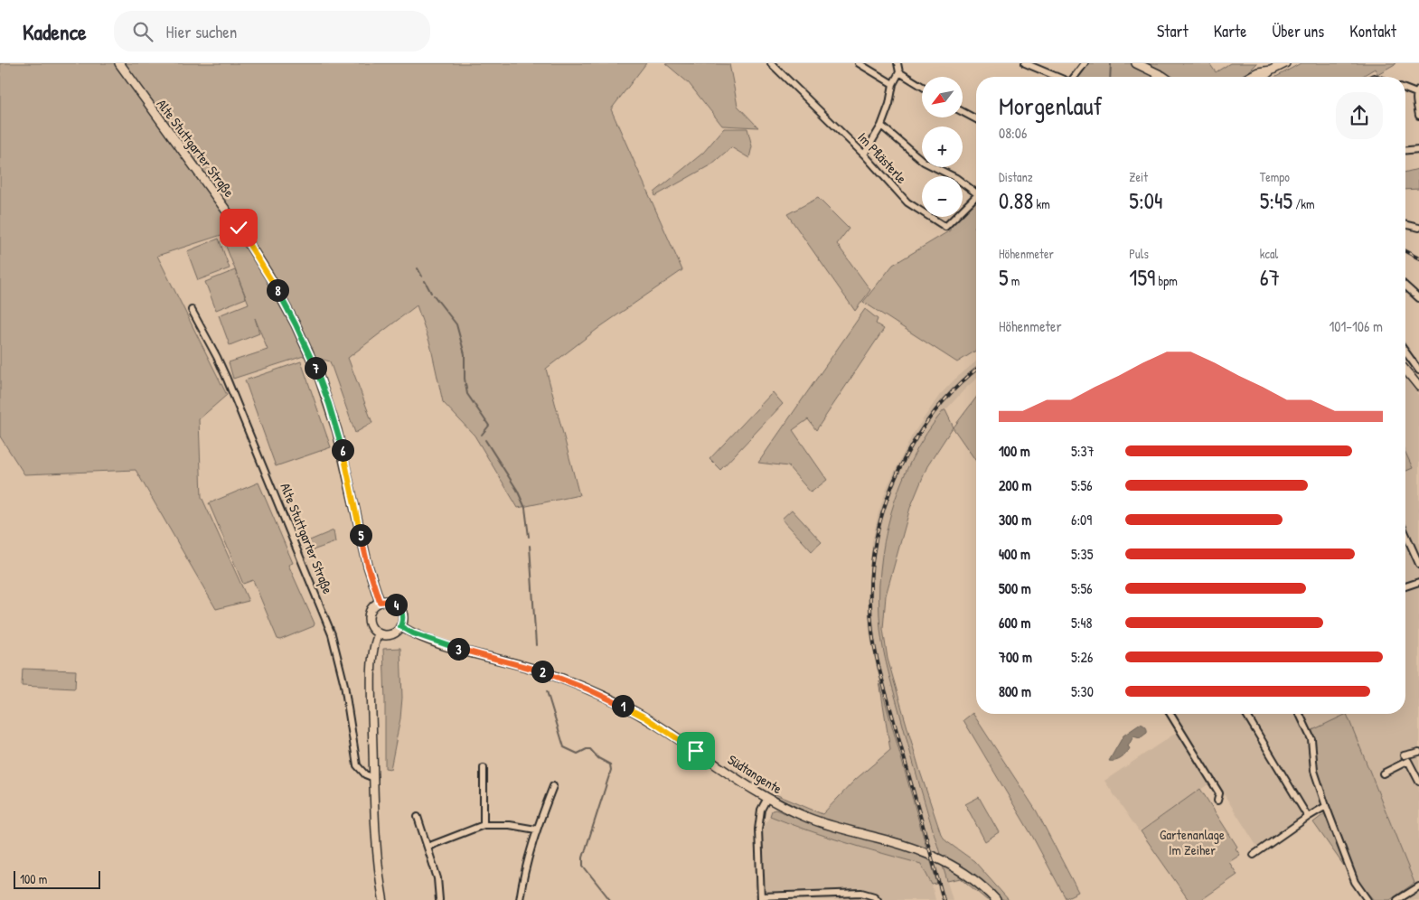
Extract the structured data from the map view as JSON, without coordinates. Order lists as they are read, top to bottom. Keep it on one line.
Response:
{"streets":{"main road":["Alte Stuttgarter Straße","Südtangente"],"street":["Im Pflästerle"]},"crossings":[["Alte Stuttgarter Straße","Südtangente"]],"parks":["Gartenanlage Im Zeiher"],"scale_bar":"100 m","north":"bottom left","page":{"header":"Kadence","search":"Hier suchen","nav":["Start","Karte","Über uns","Kontakt"],"map_buttons":["+","−"],"heading":["Morgenlauf","08:06"],"stats":[["Distanz","0.88 km"],["Zeit","5:04"],["Tempo","5:45 /km"],["Höhenmeter","5 m"],["Puls","159 bpm"],["kcal","67"]],"pins":["8","7","6","5","4","3","2","1"],"chart":["Höhenmeter","101–106 m"],"list":[{"name":"100 m","note":"5:37"},{"name":"200 m","note":"5:56"},{"name":"300 m","note":"6:09"},{"name":"400 m","note":"5:35"},{"name":"500 m","note":"5:56"},{"name":"600 m","note":"5:48"},{"name":"700 m","note":"5:26"},{"name":"800 m","note":"5:30"}],"scale":"100 m"}}
